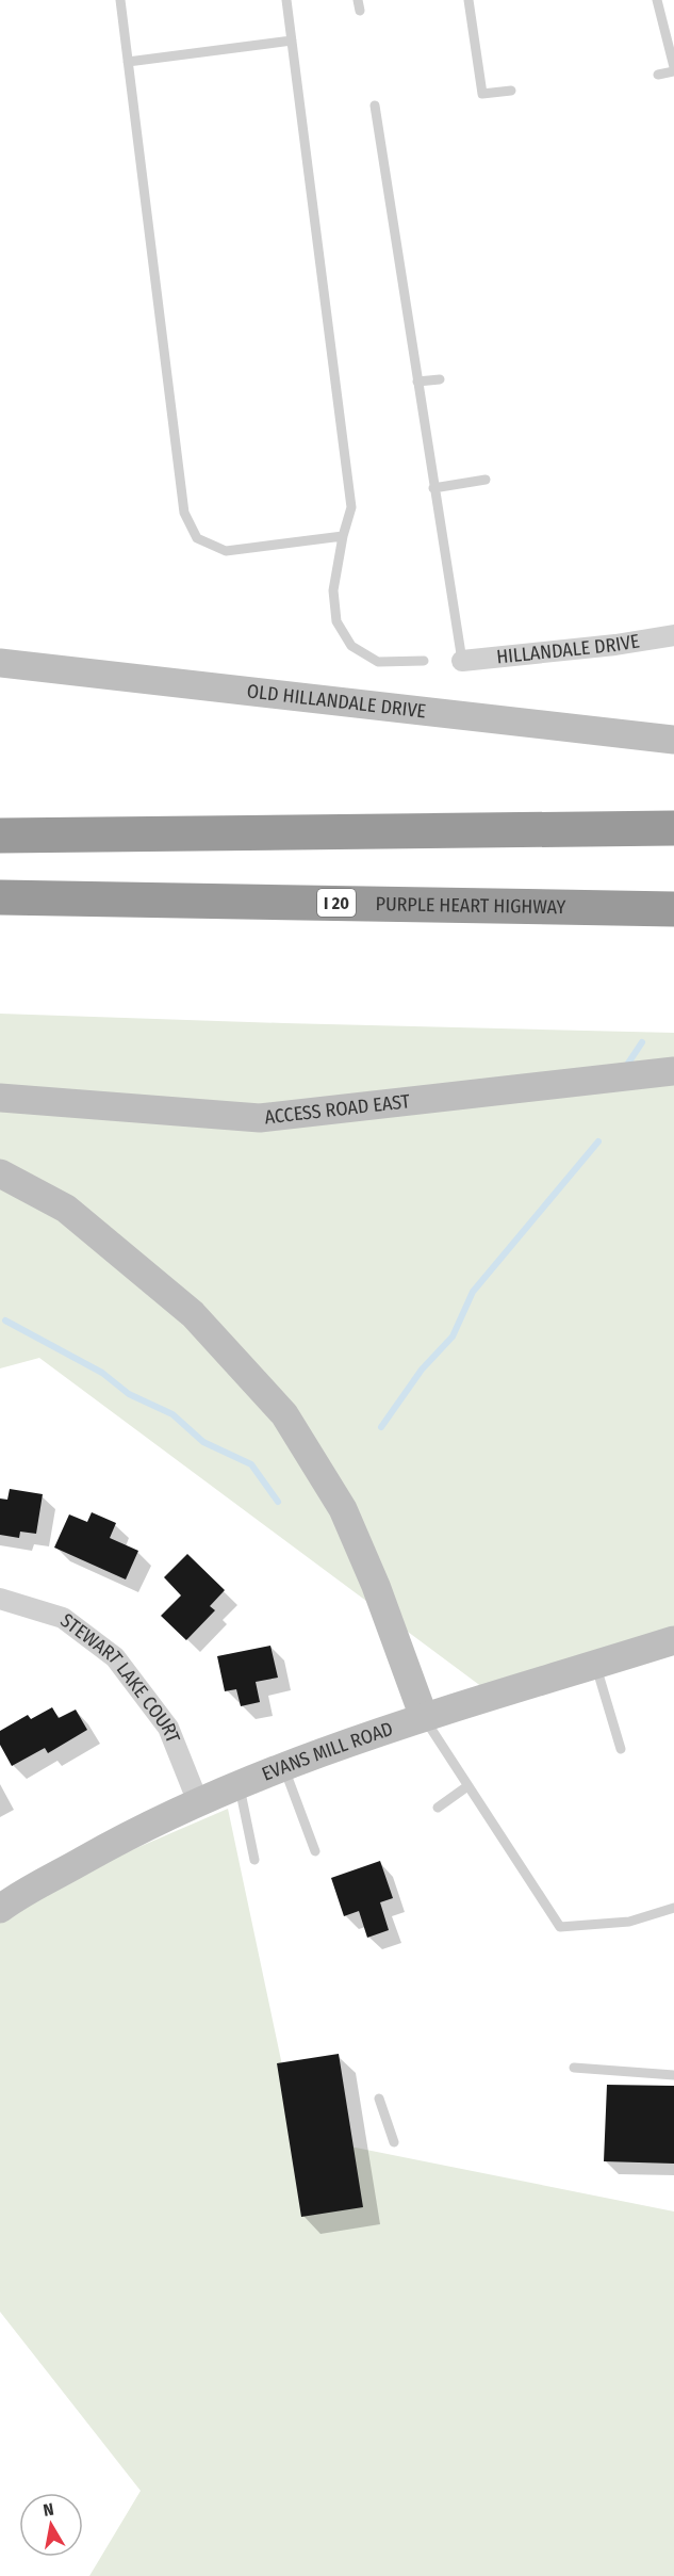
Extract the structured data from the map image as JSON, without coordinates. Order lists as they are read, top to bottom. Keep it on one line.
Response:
{"streets":{"highway":["I 20","PURPLE HEART HIGHWAY"],"main road":["OLD HILLANDALE DRIVE","ACCESS ROAD EAST","EVANS MILL ROAD"],"street":["HILLANDALE DRIVE","STEWART LAKE COURT"]},"crossings":[["STEWART LAKE COURT","EVANS MILL ROAD"]],"north":"top"}
